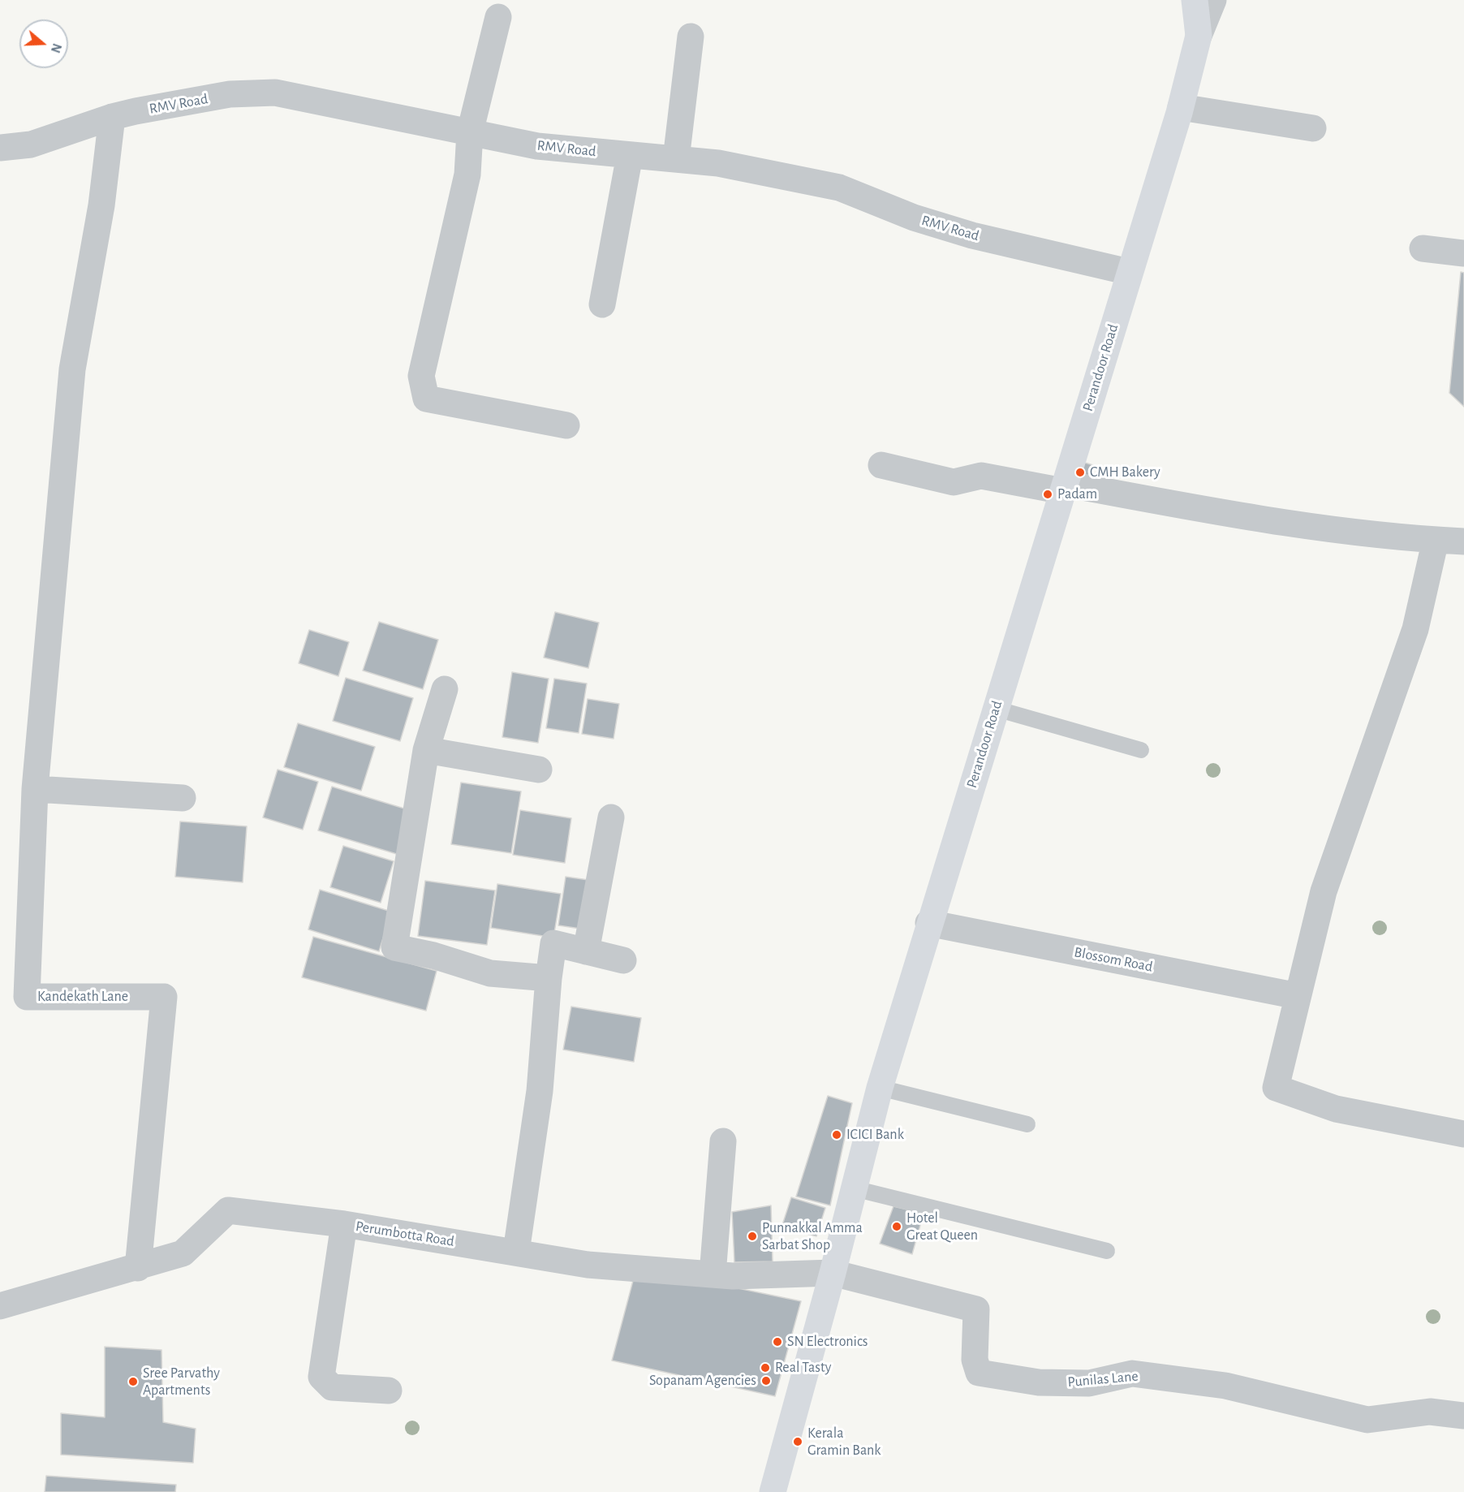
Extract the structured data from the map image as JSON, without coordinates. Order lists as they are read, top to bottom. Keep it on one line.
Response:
{"streets":{"main road":["Perandoor Road"],"street":["RMV Road","Blossom Road","Kandekath Lane","Perumbotta Road","Punilas Lane"]},"crossings":[["RMV Road","Perandoor Road"],["Perandoor Road","Blossom Road"],["Perandoor Road","Perumbotta Road"],["Perandoor Road","Punilas Lane"],["Kandekath Lane","Perumbotta Road"],["Perumbotta Road","Punilas Lane"]],"places":["CMH Bakery","Padam","ICICI Bank","Hotel Great Queen","Punnakkal Amma Sarbat Shop","SN Electronics","Real Tasty","Sopanam Agencies","Sree Parvathy Apartments","Kerala Gramin Bank"],"north":"right"}
